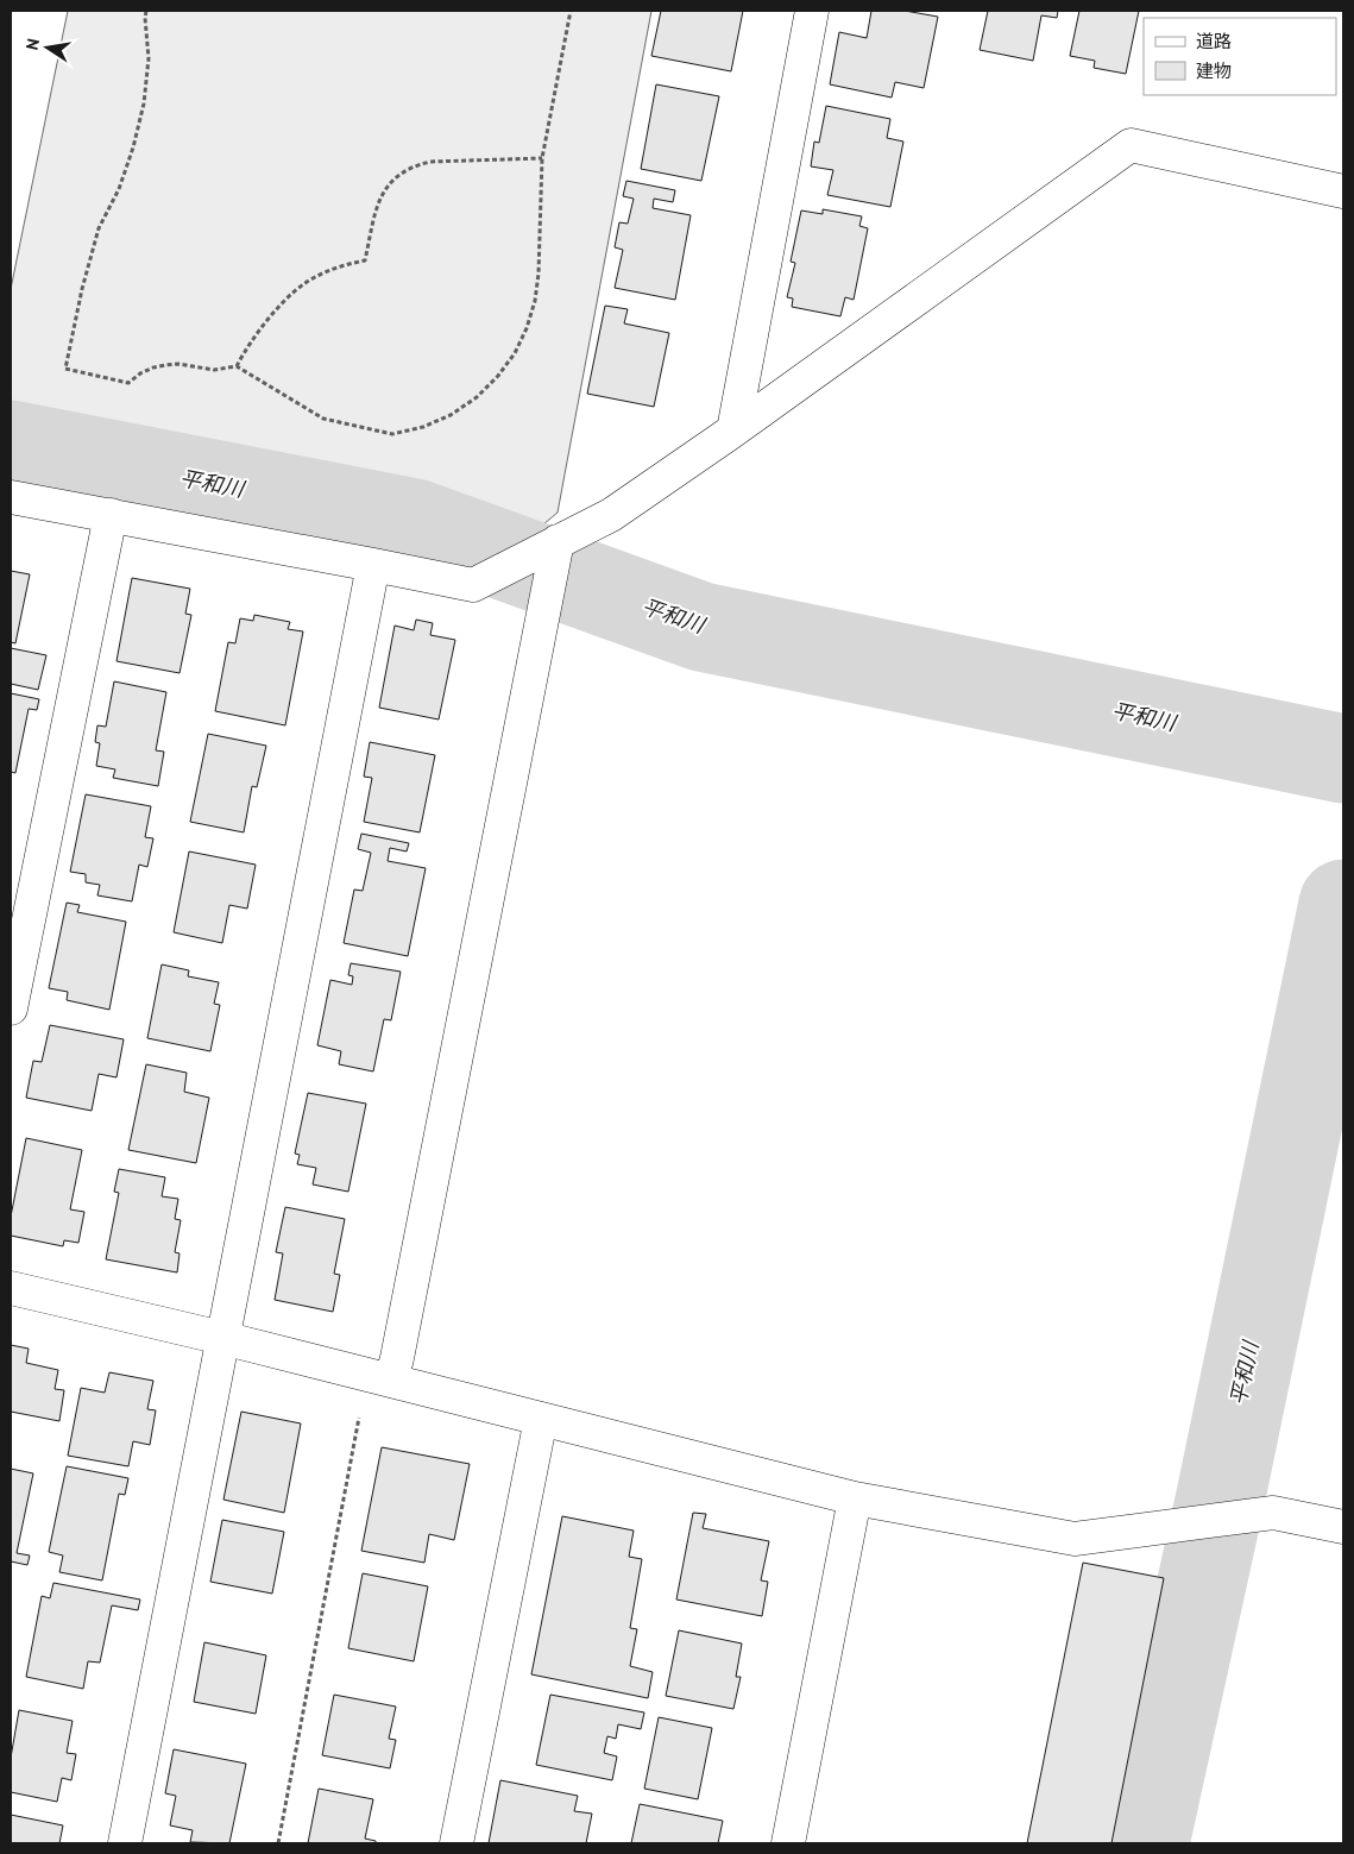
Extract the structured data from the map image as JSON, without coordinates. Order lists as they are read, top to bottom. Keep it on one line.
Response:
{"water":["平和川"],"legend":["道路","建物"],"north":"left"}
